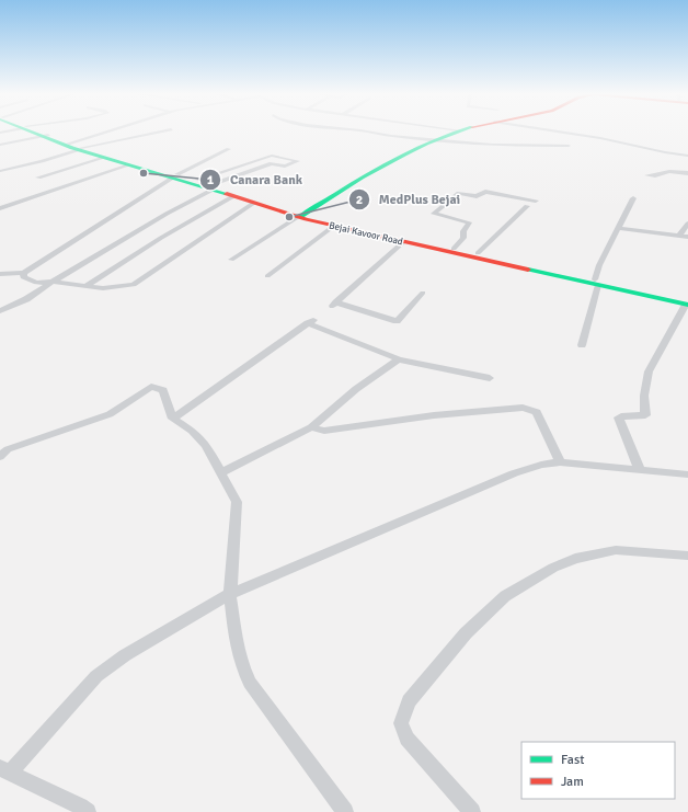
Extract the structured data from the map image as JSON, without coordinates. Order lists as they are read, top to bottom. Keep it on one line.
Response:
{"streets":{"main road":["Bejai Kavoor Road"]},"places":["Canara Bank","MedPlus Bejai"],"legend":["Fast","Jam"]}
